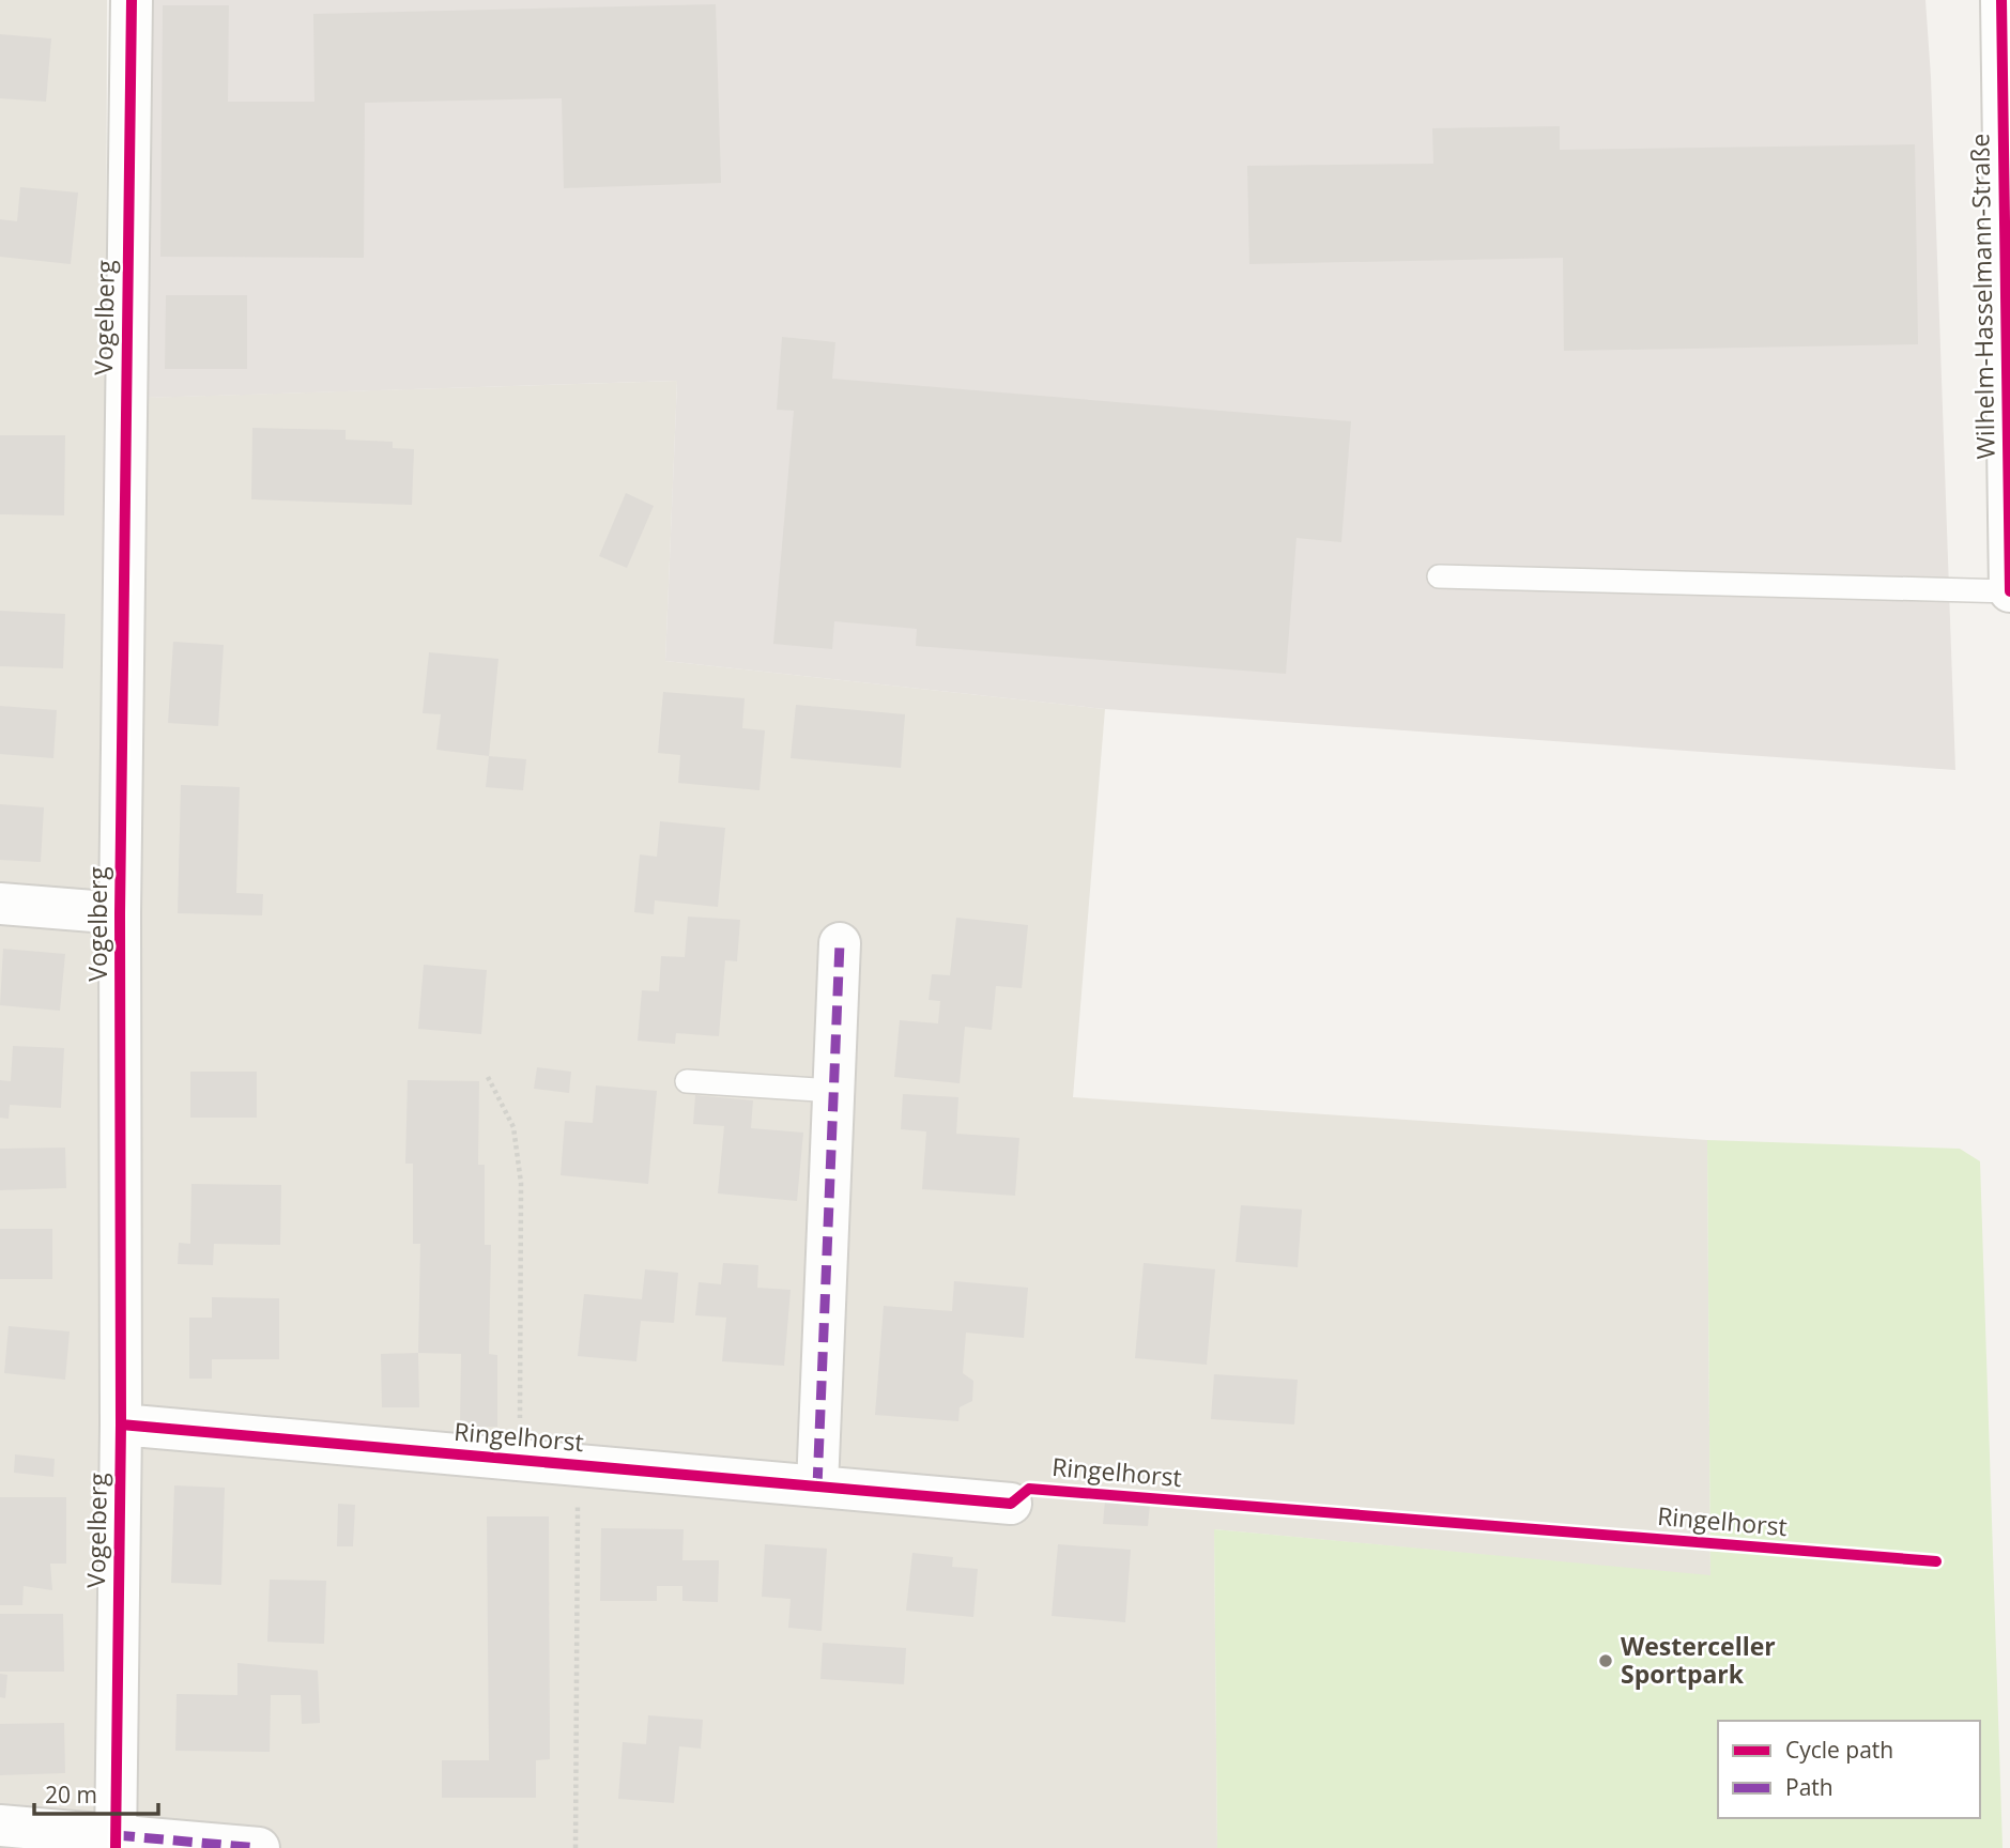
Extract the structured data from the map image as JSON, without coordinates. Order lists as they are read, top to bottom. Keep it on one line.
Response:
{"streets":{"street":["Wilhelm-Hasselmann-Straße","Vogelberg","Ringelhorst"]},"crossings":[["Vogelberg","Ringelhorst"]],"places":["Westerceller Sportpark"],"legend":["Cycle path","Path"],"scale_bar":"20 m"}
